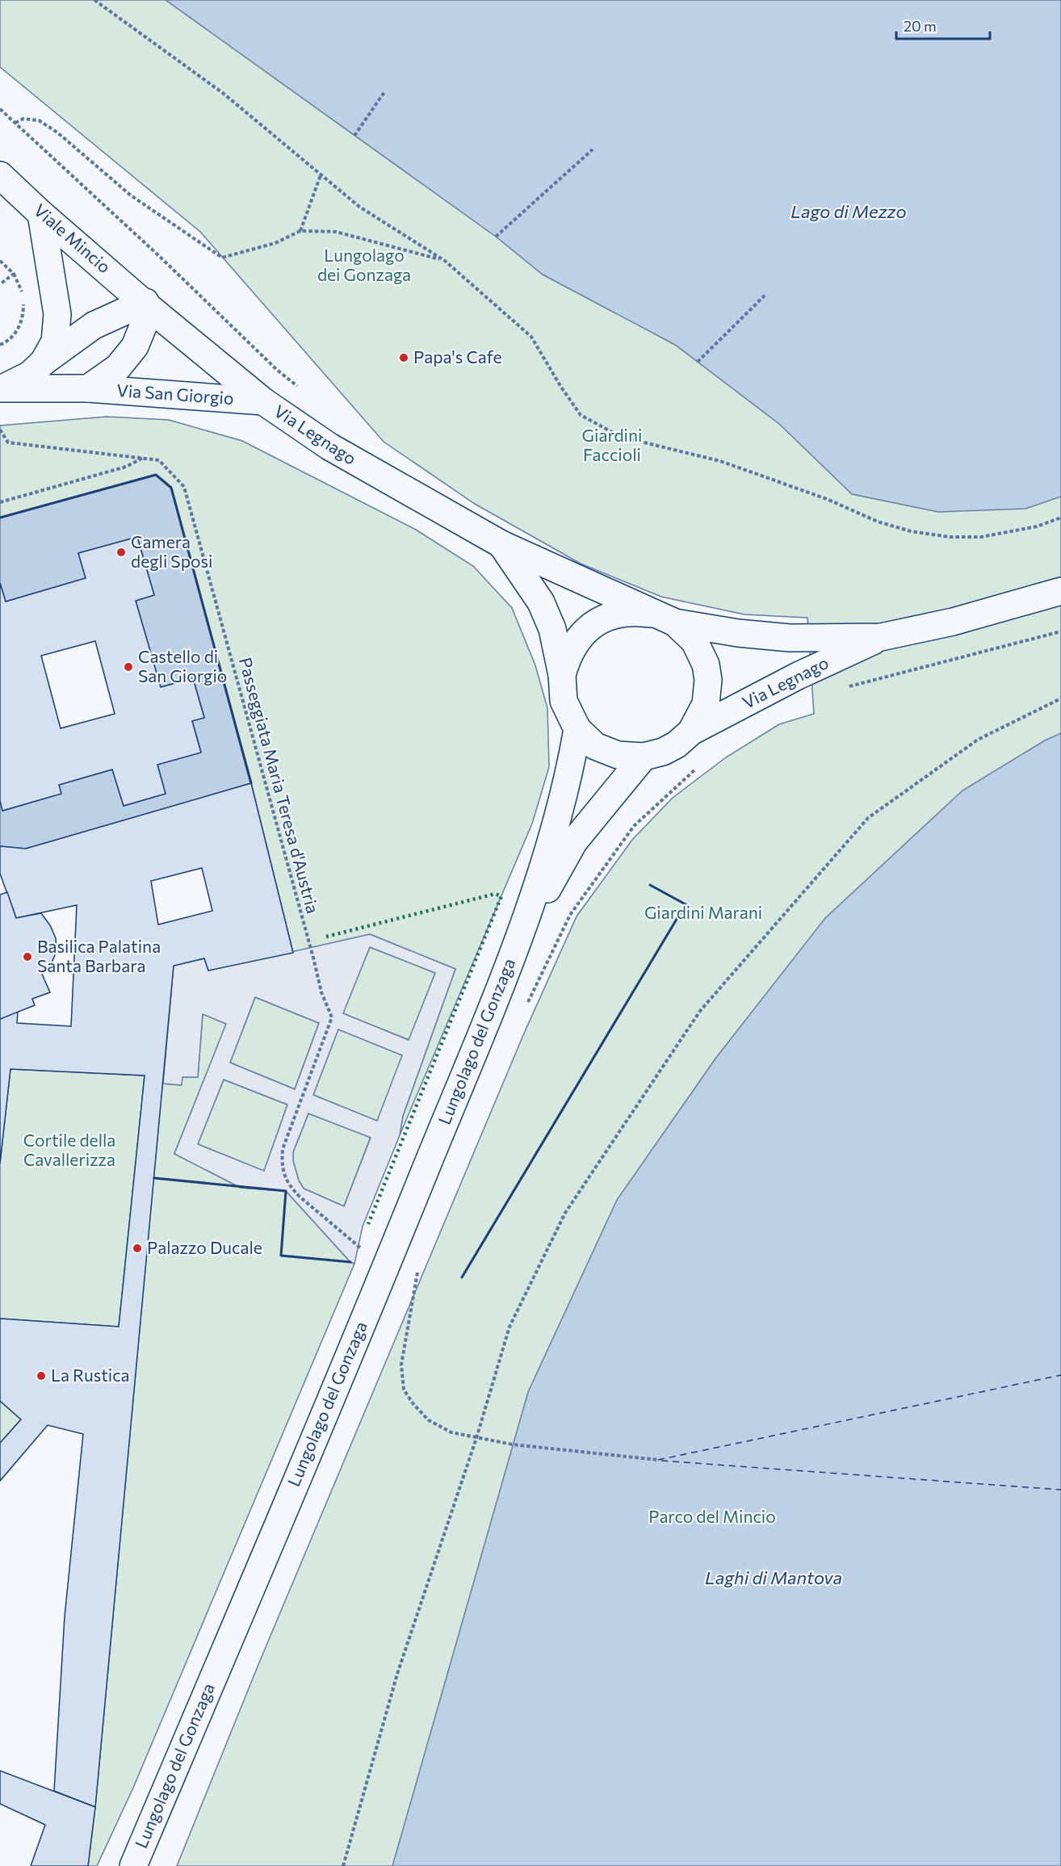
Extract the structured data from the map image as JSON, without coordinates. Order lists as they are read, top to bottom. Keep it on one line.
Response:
{"streets":{"main road":["Viale Mincio","Via San Giorgio","Via Legnago","Lungolago del Gonzaga"],"path":["Passeggiata Maria Teresa d'Austria"]},"crossings":[["Viale Mincio","Via San Giorgio"],["Viale Mincio","Via Legnago"],["Via San Giorgio","Via Legnago"],["Via Legnago","Lungolago del Gonzaga"]],"water":["Lago di Mezzo","Laghi di Mantova"],"parks":["Lungolago dei Gonzaga","Giardini Faccioli","Giardini Marani","Cortile della Cavallerizza","Parco del Mincio"],"places":["Papa's Cafe","Camera degli Sposi","Castello di San Giorgio","Basilica Palatina Santa Barbara","Palazzo Ducale","La Rustica"],"scale_bar":"20 m"}
